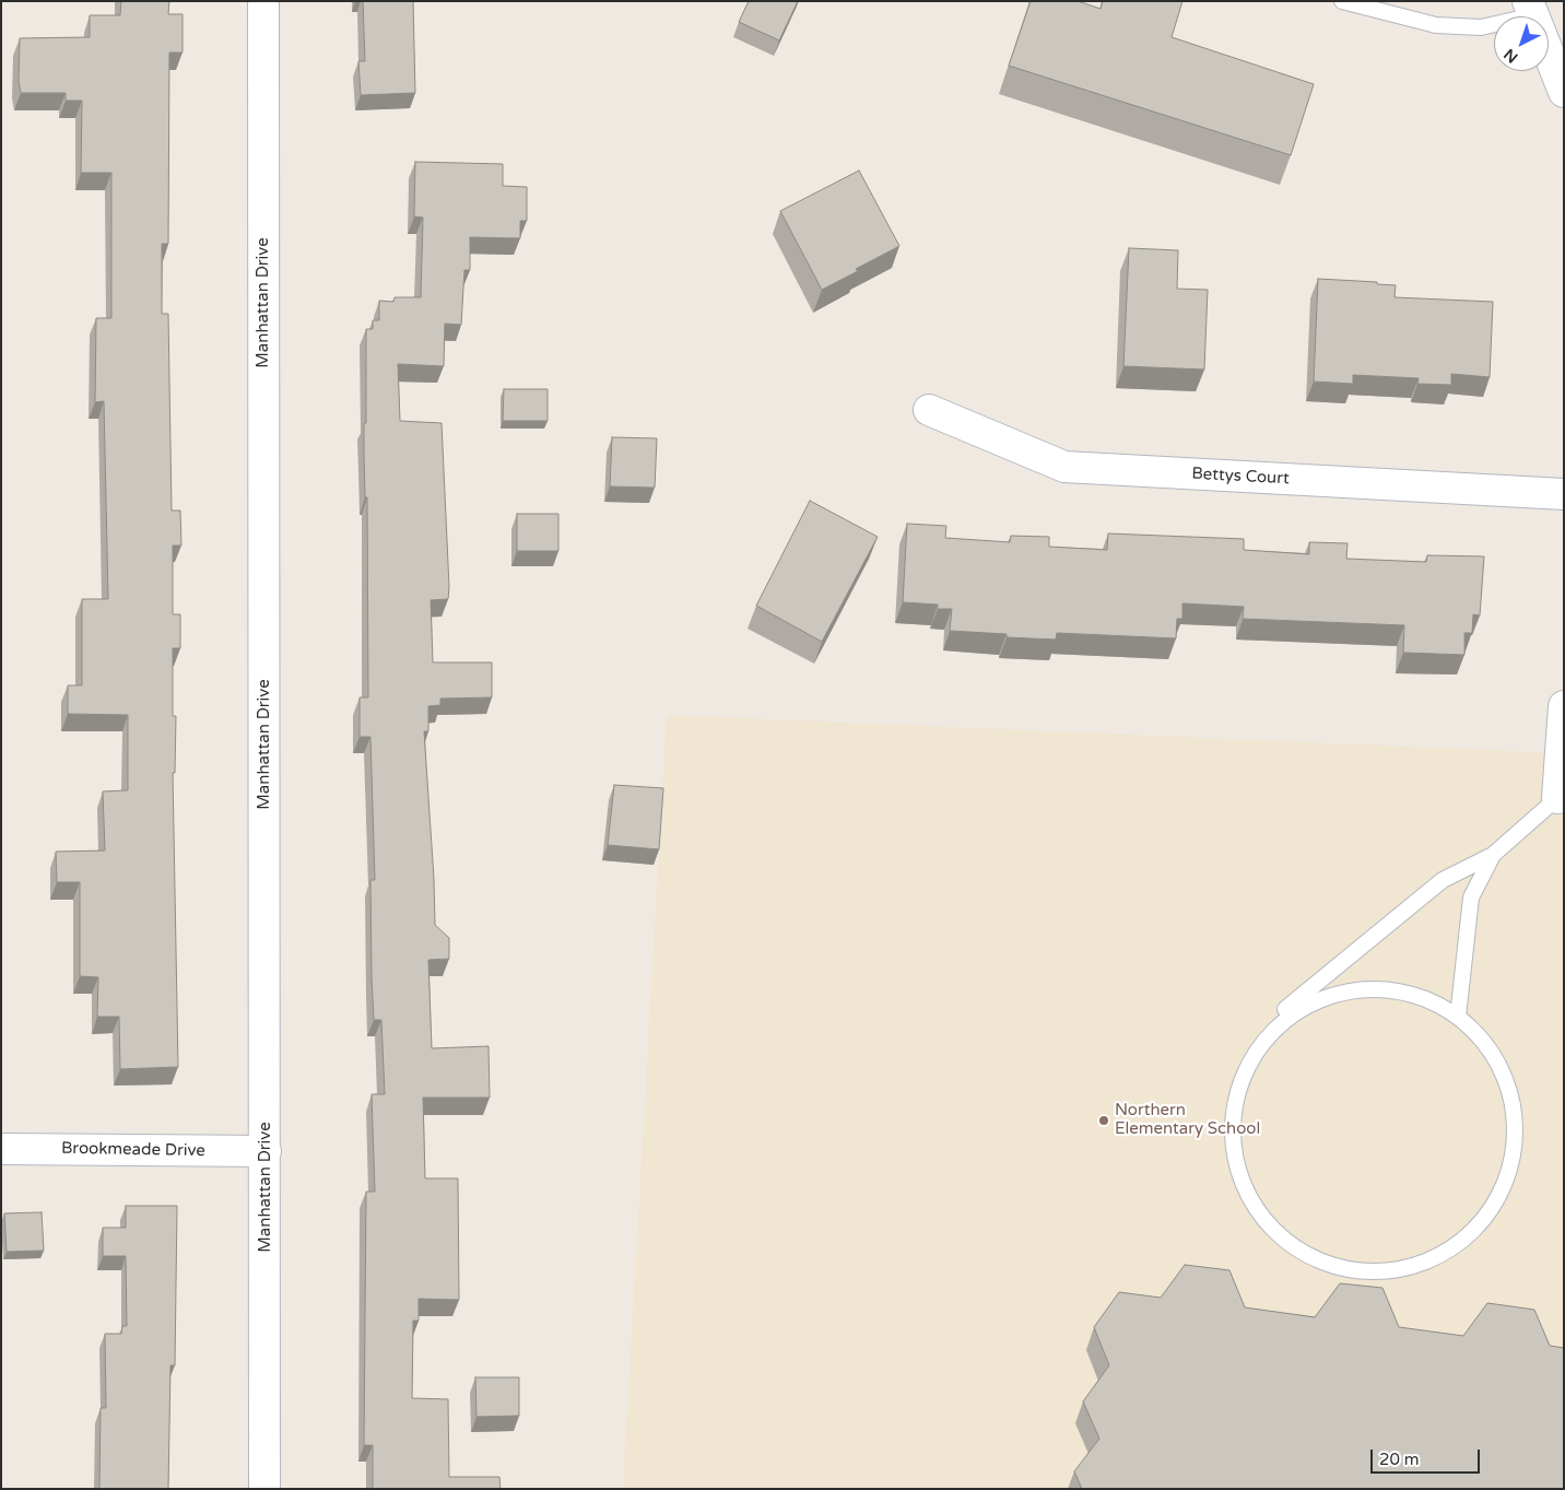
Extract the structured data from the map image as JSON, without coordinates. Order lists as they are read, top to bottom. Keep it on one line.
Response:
{"streets":{"street":["Manhattan Drive","Bettys Court","Brookmeade Drive"]},"crossings":[["Manhattan Drive","Brookmeade Drive"]],"places":["Northern Elementary School"],"scale_bar":"20 m","north":"bottom left"}
